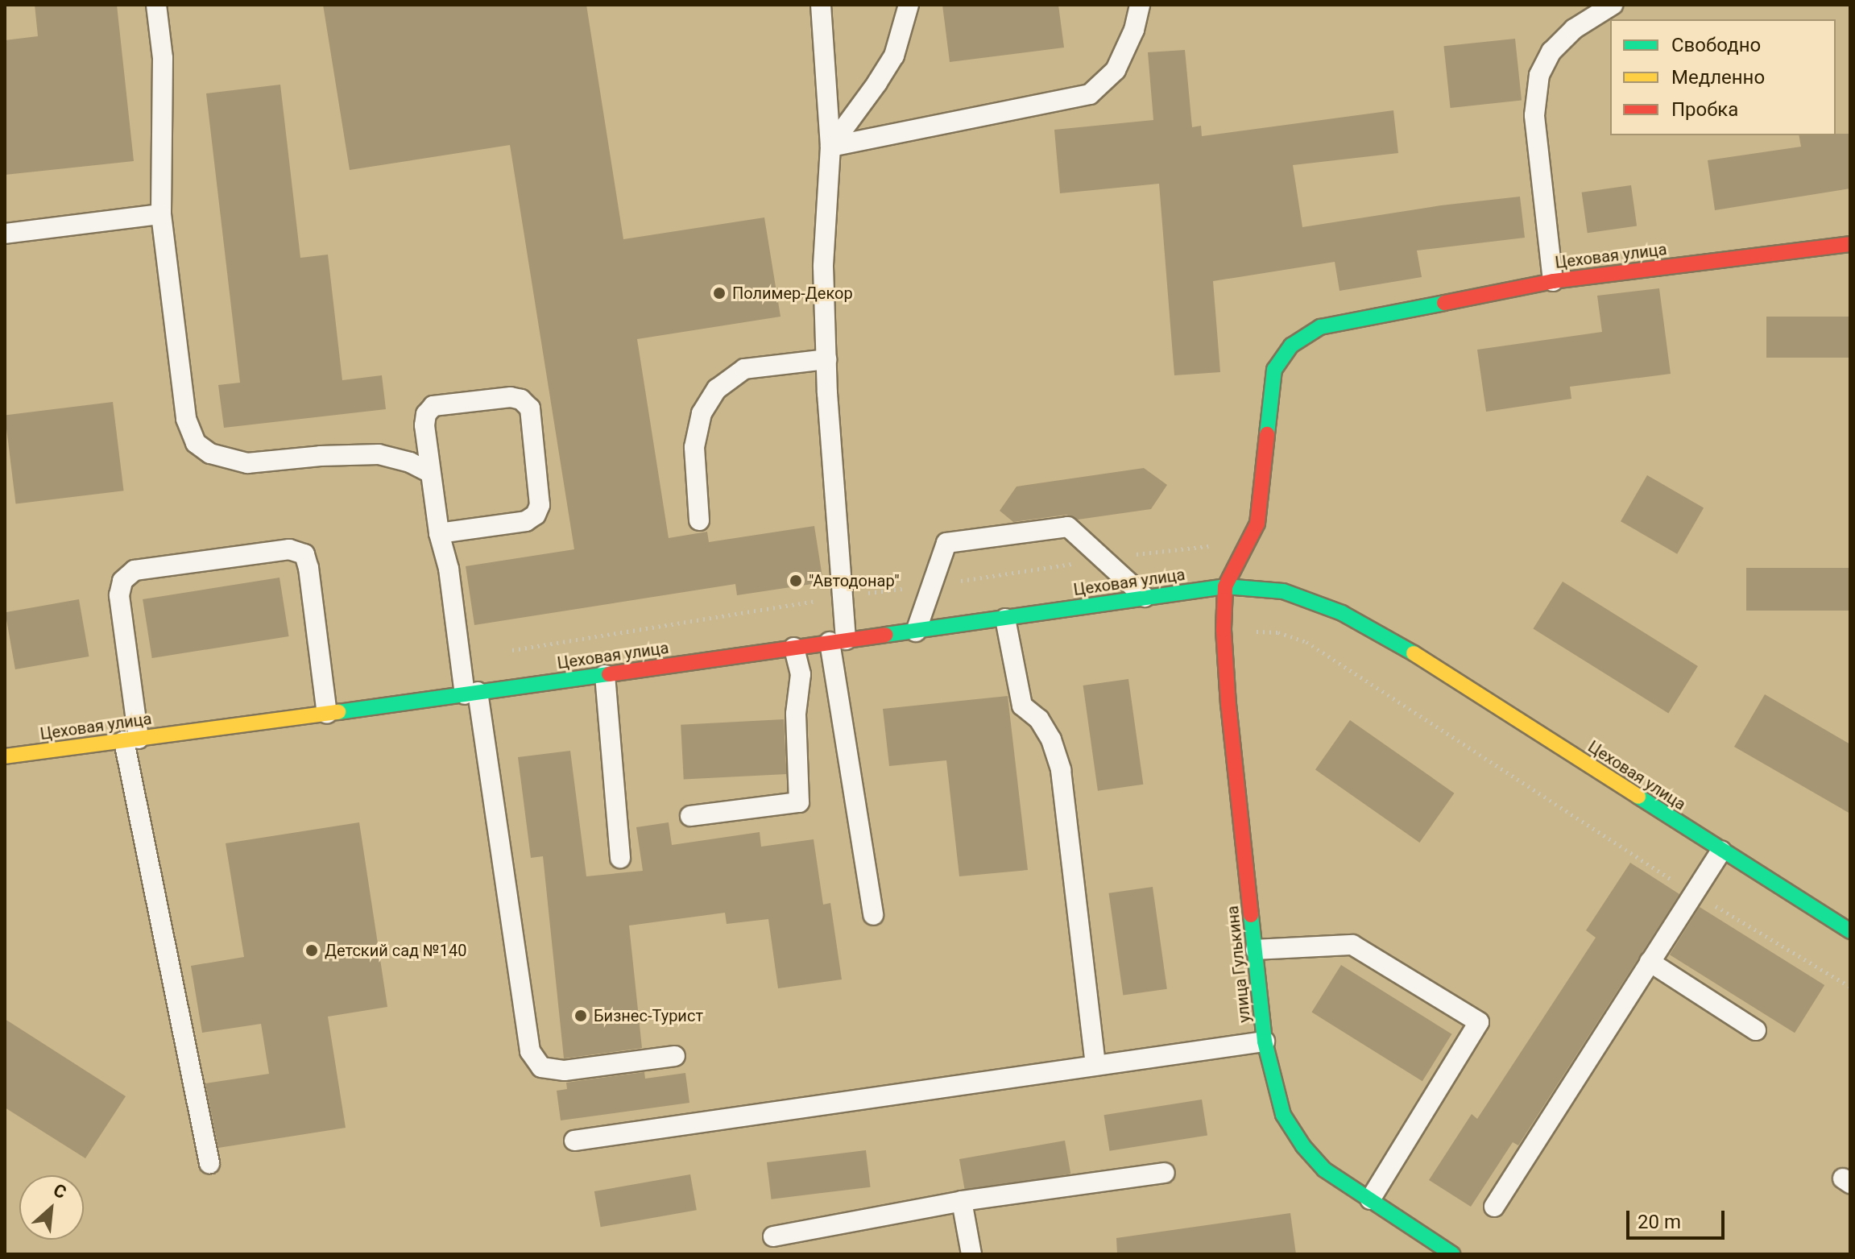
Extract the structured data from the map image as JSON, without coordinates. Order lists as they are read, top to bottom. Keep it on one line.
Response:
{"streets":{"main road":["Цеховая улица","улица Гулькина"]},"crossings":[["Цеховая улица","улица Гулькина"]],"places":["Полимер-Декор","\"Автодонар\"","Детский сад №140","Бизнес-Турист"],"legend":["Свободно","Медленно","Пробка"],"scale_bar":"20 m","north":"top right"}
